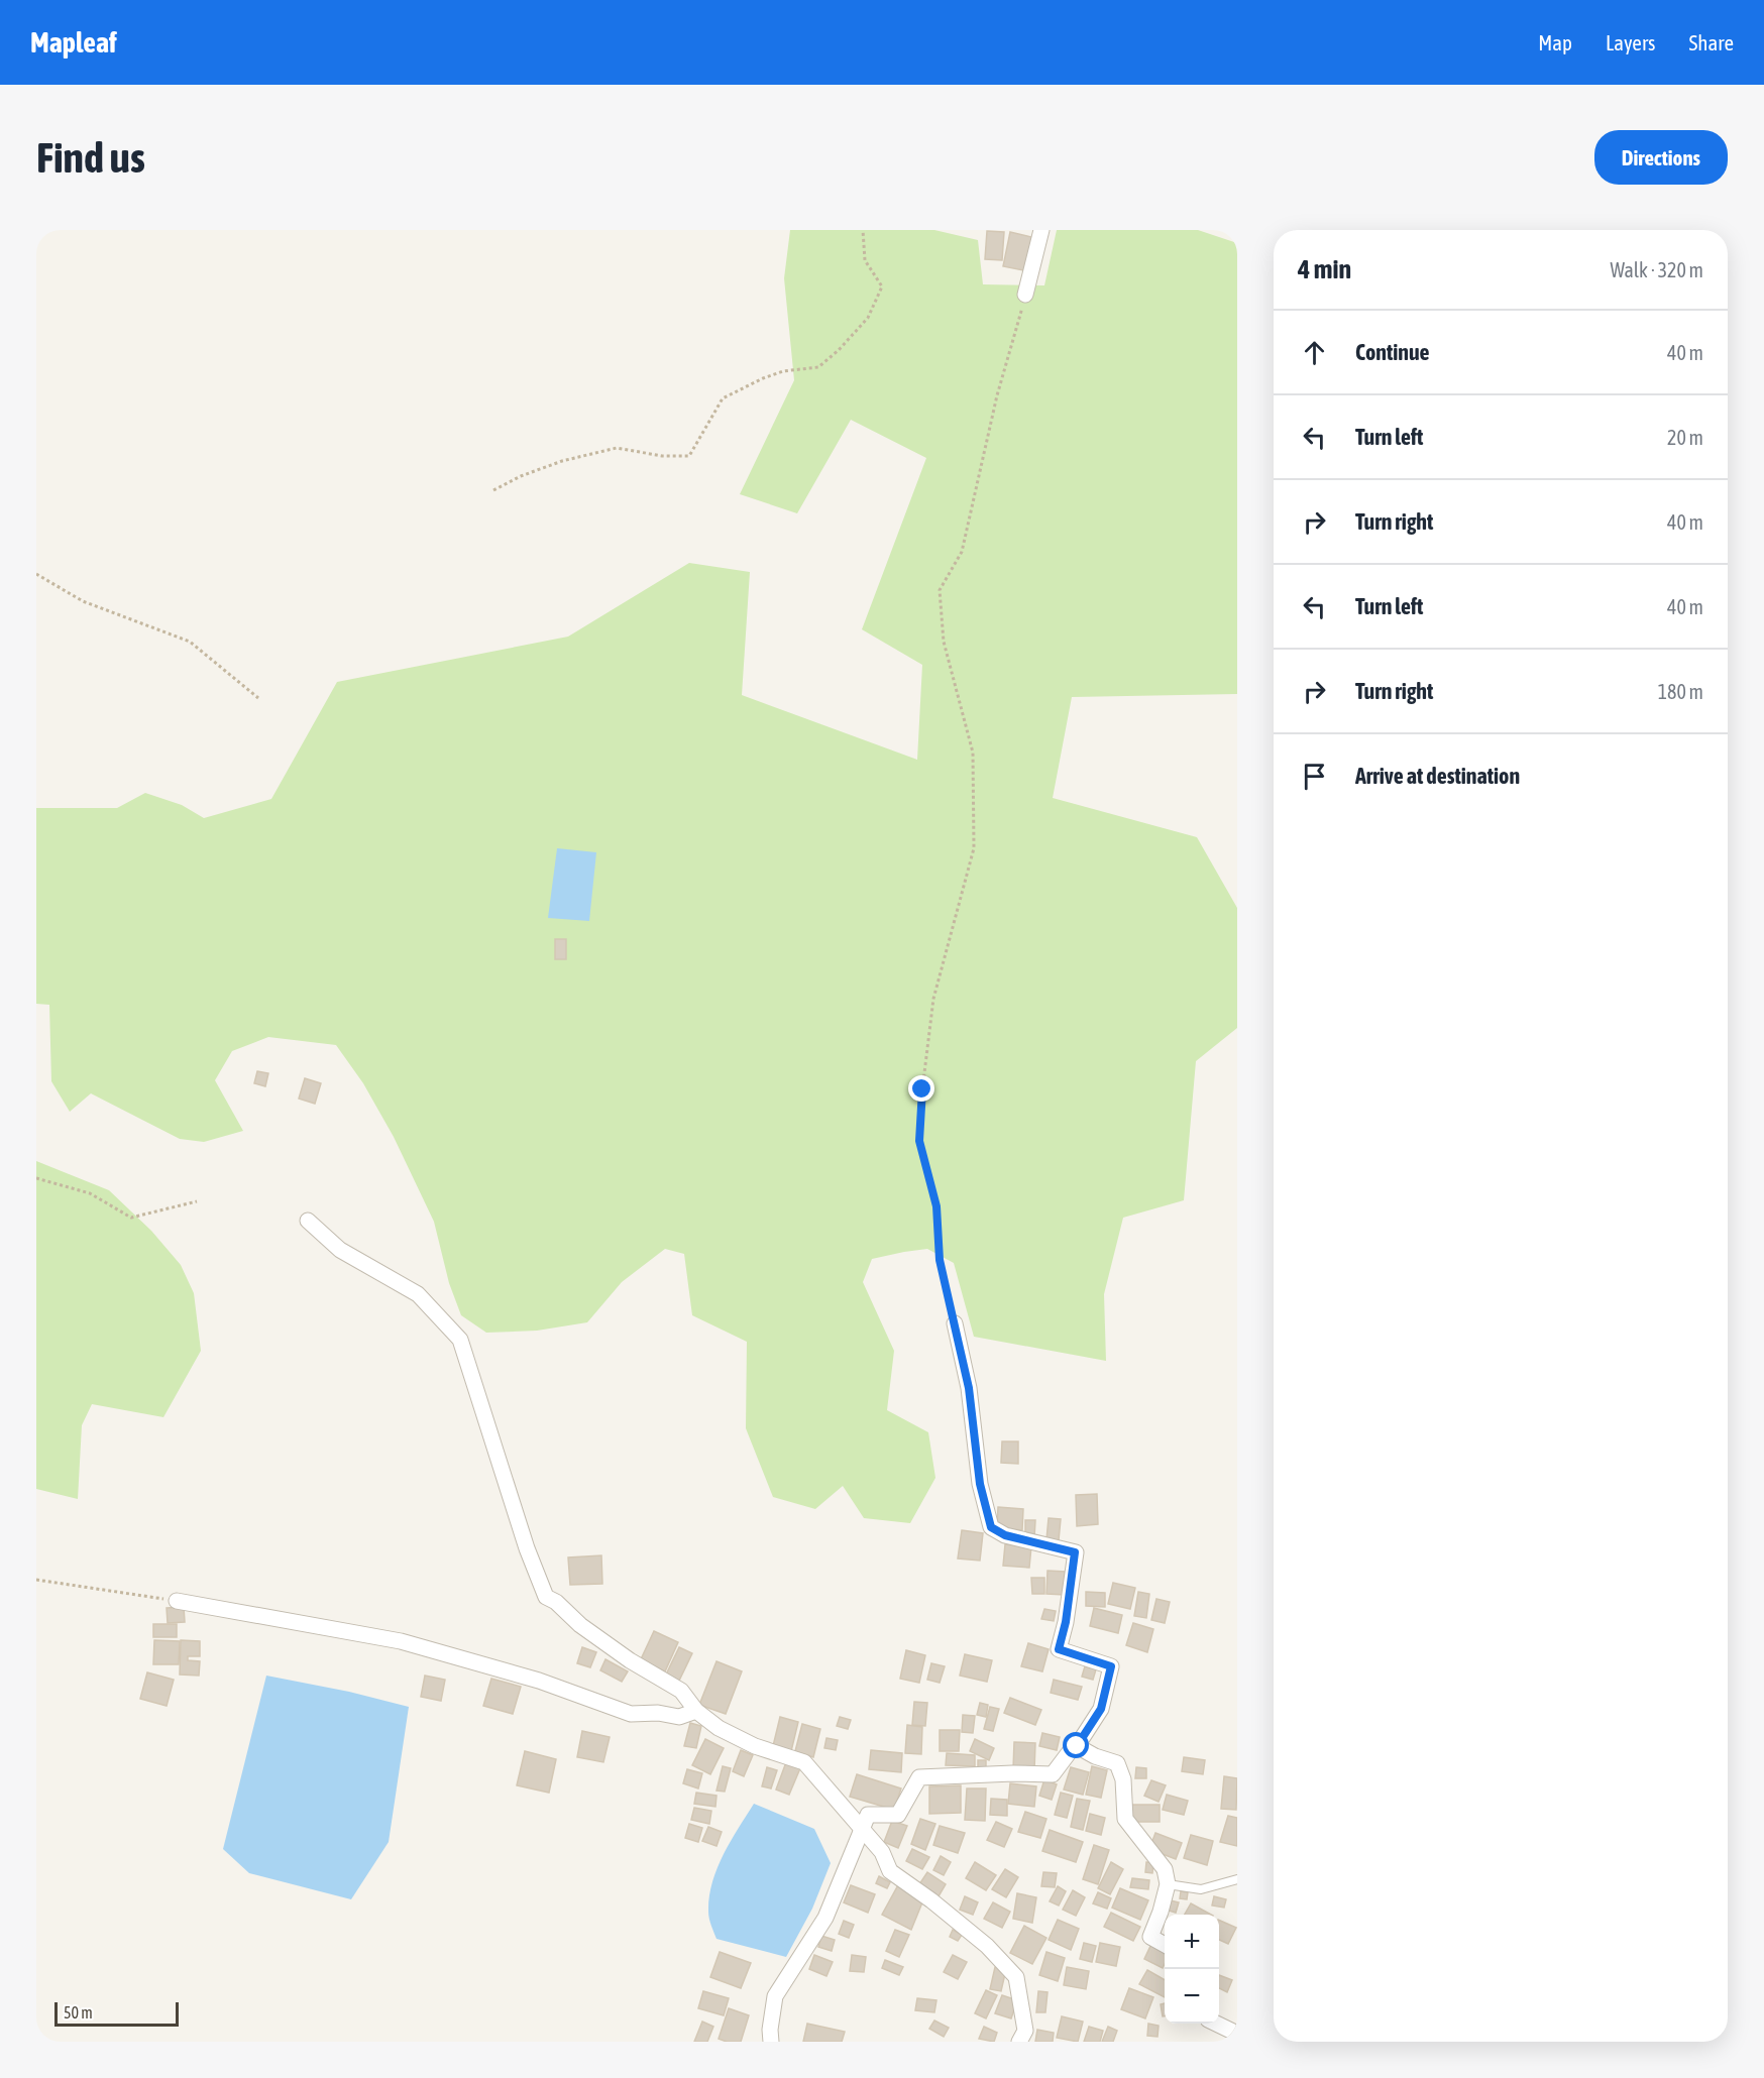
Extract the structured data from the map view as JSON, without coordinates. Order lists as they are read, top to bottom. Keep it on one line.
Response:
{"scale_bar":"50 m","page":{"header":"Mapleaf","nav":["Map","Layers","Share"],"buttons":"Directions","title":"Find us","heading":["4 min","Walk · 320 m"],"list":[["Continue","40 m"],["Turn left","20 m"],["Turn right","40 m"],["Turn left","40 m"],["Turn right","180 m"],"Arrive at destination"],"map_buttons":["+","−"],"scale":"50 m"}}
